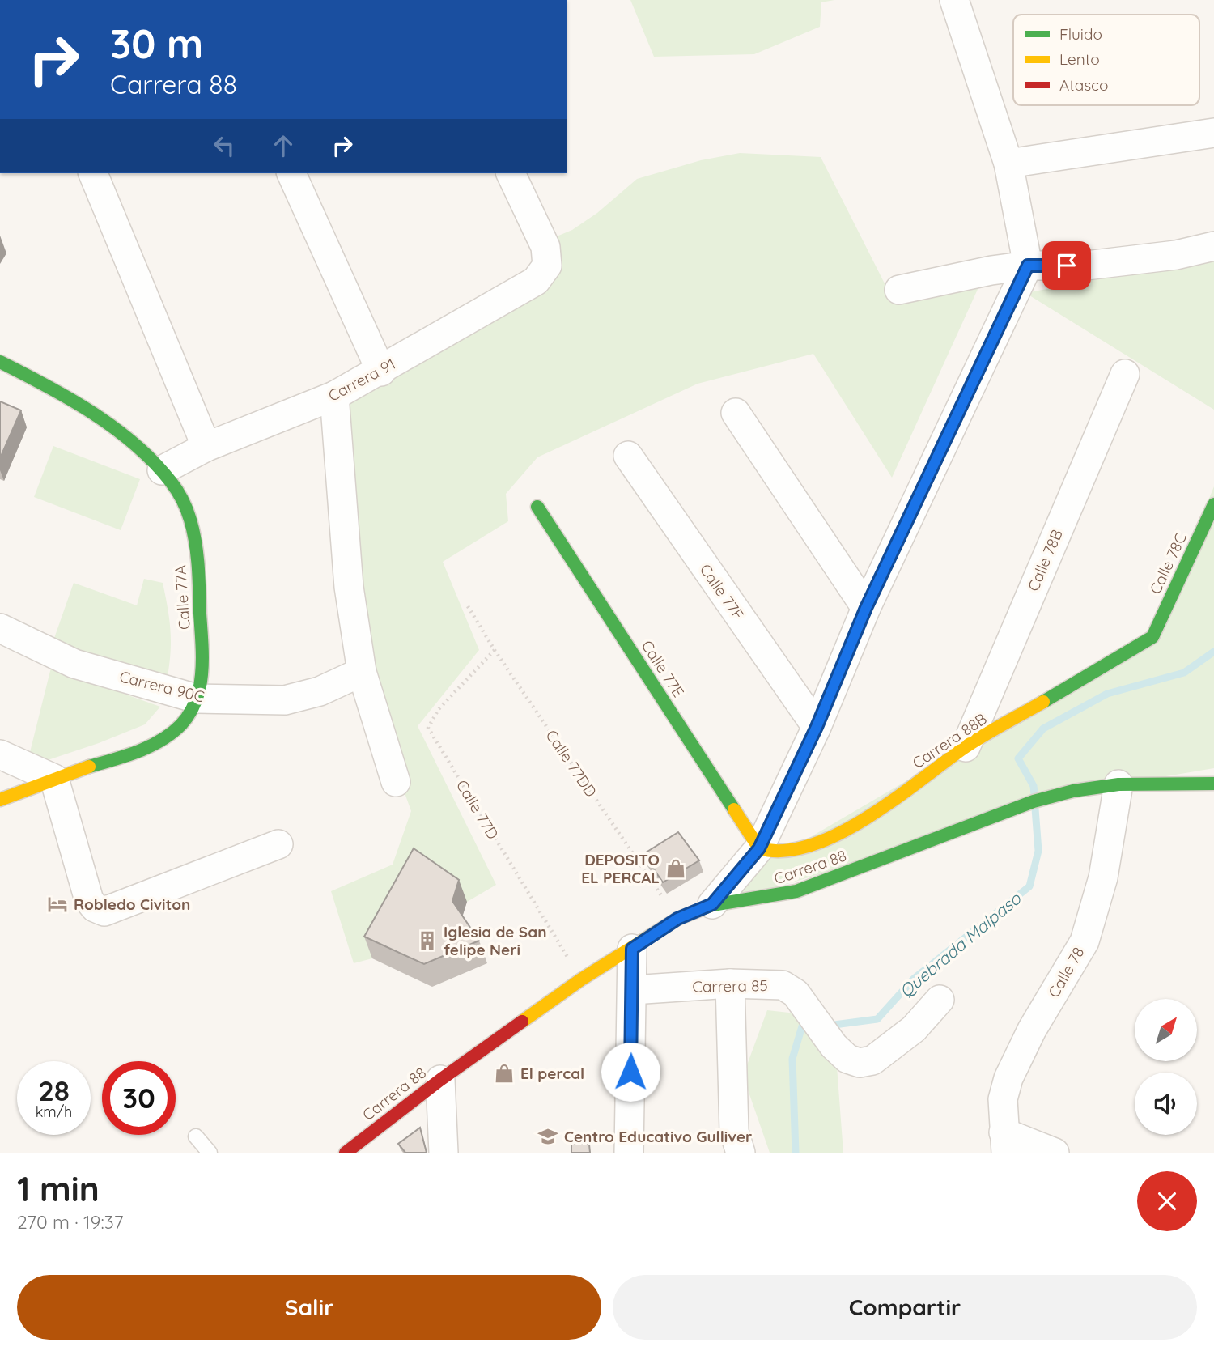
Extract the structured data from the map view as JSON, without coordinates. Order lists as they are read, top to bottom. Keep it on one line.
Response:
{"streets":{"street":["Carrera 91","Calle 78B","Calle 78C","Calle 77F","Calle 77A","Calle 77E","Carrera 90C","Carrera 88B","Carrera 88","Calle 78","Carrera 85"],"path":["Calle 77DD","Calle 77D"]},"crossings":[["Carrera 91","Calle 77A"],["Calle 78B","Carrera 88B"],["Calle 78C","Carrera 88B"],["Calle 77A","Carrera 90C"],["Calle 77E","Carrera 88B"],["Calle 77DD","Calle 77D"],["Calle 77DD","Carrera 88"],["Calle 77D","Carrera 88"],["Carrera 88","Calle 78"]],"water":["Quebrada Malpaso"],"places":{"shop":["DEPOSITO EL PERCAL","El percal"],"hotel":["Robledo Civiton"],"building":["Iglesia de San felipe Neri"],"school or university":["Centro Educativo Gulliver"]},"legend":["Fluido","Lento","Atasco"],"north":"top right","page":{"turn":["30 m","Carrera 88"],"speed":"28 km/h","limit":"30","heading":["1 min","270 m · 19:37"],"buttons":["Salir","Compartir"]}}
